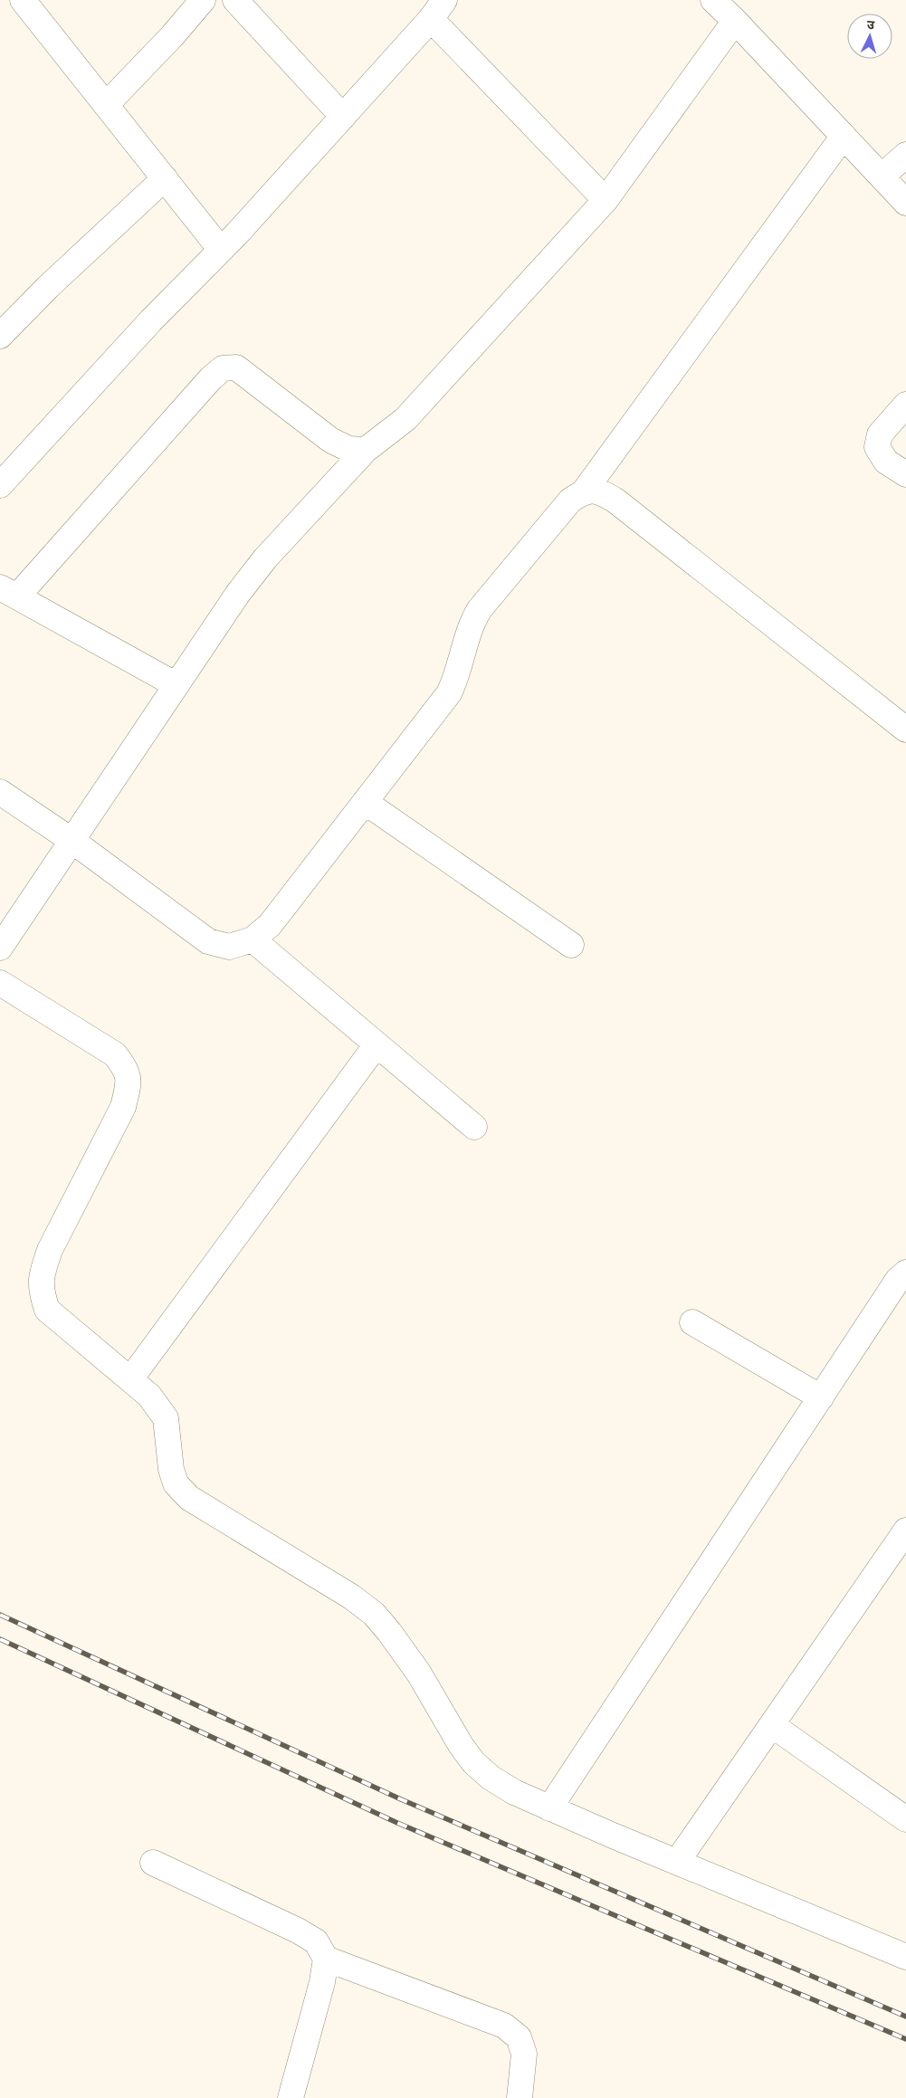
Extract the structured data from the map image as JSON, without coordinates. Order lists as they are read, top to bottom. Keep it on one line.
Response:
{"north":"top"}
